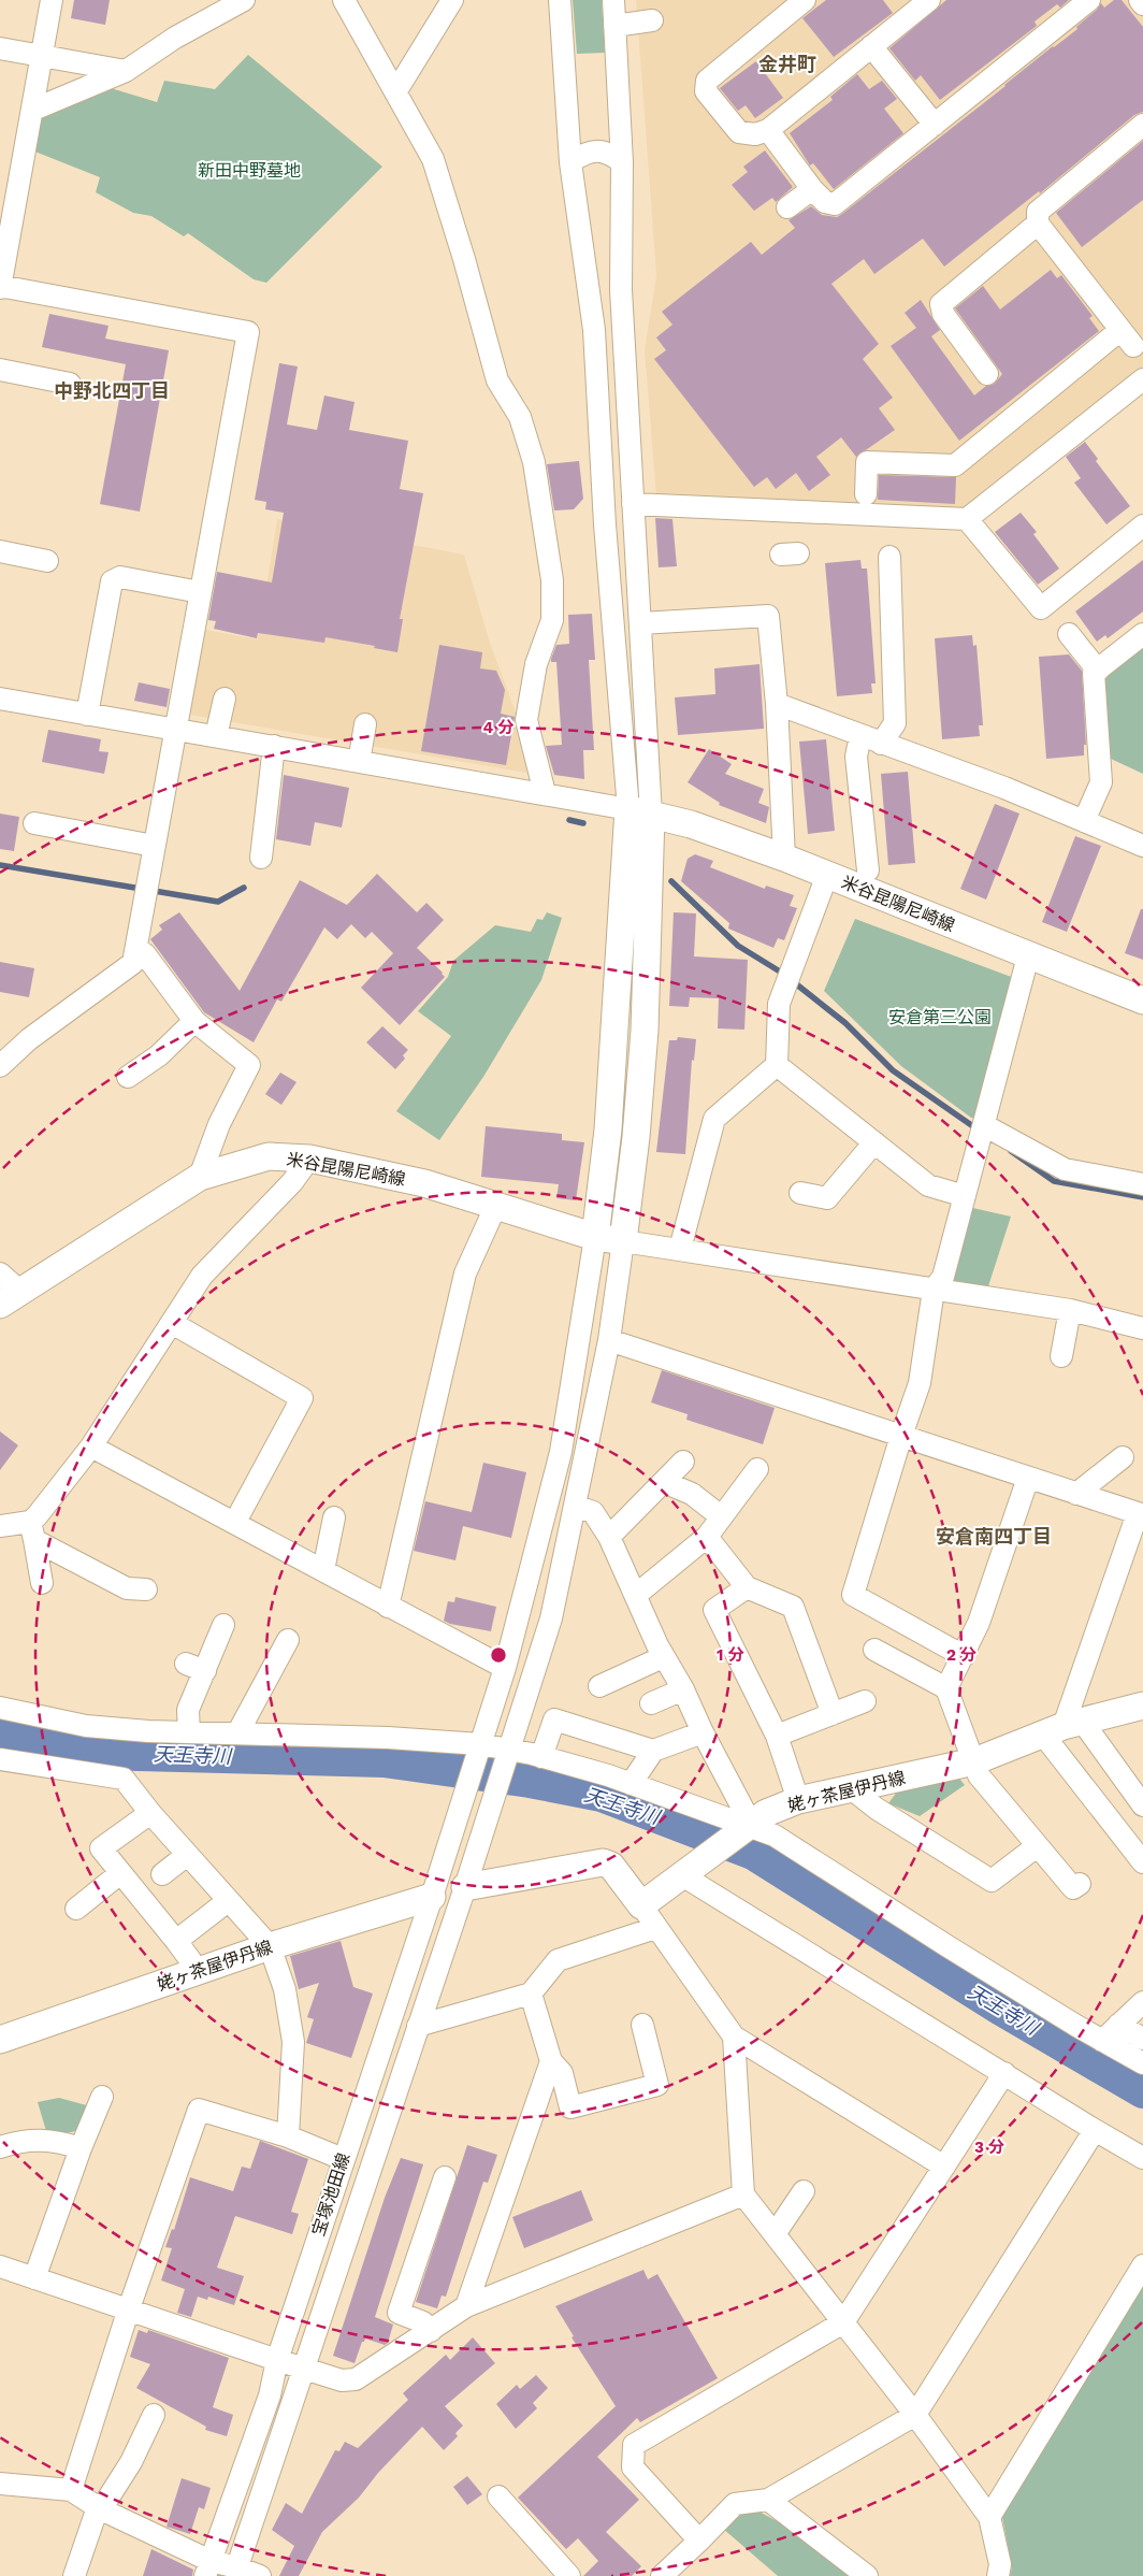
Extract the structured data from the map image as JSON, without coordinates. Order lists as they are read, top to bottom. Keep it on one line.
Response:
{"streets":{"main road":["米谷昆陽尼崎線","姥ヶ茶屋伊丹線"],"street":["宝塚池田線"]},"crossings":[["米谷昆陽尼崎線","宝塚池田線"],["姥ヶ茶屋伊丹線","宝塚池田線"]],"districts":["金井町","中野北四丁目","安倉南四丁目"],"water":["天王寺川"],"parks":["新田中野墓地","安倉第三公園"],"rings":["4 分","1 分","2 分","3 分"]}
